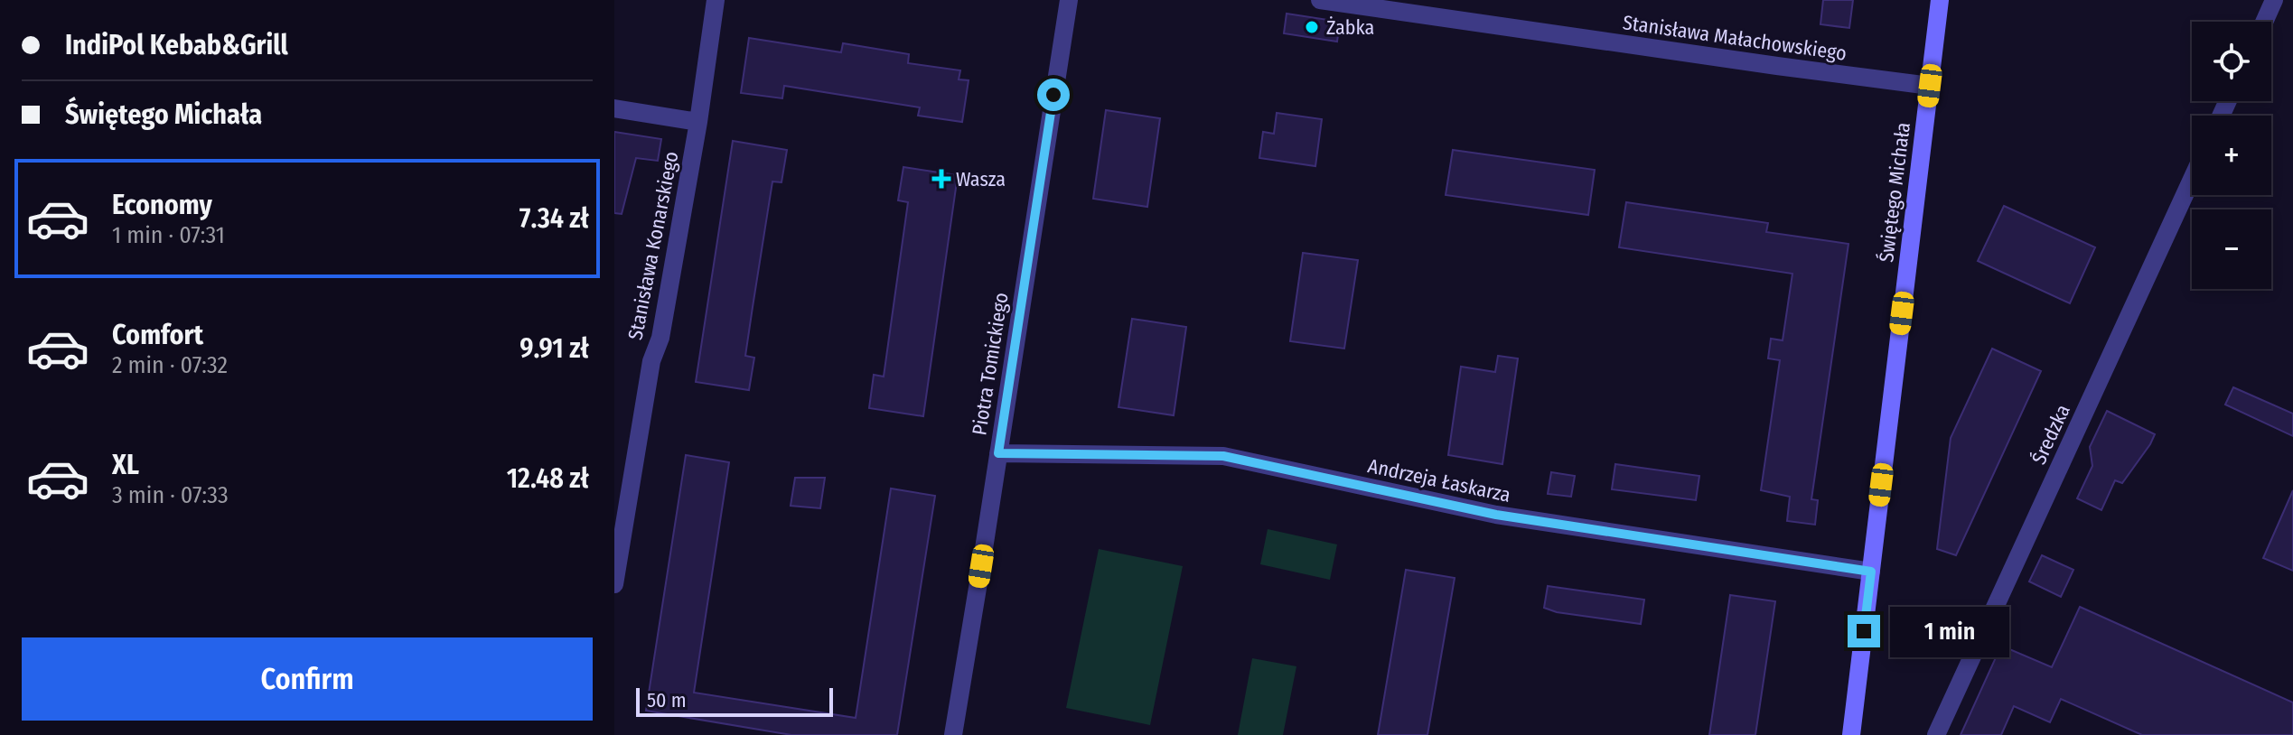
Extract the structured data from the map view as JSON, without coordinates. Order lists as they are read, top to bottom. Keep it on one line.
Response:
{"streets":{"street":["Stanisława Małachowskiego","Świętego Michała","Stanisława Konarskiego","Piotra Tomickiego","Średzka","Andrzeja Łaskarza"]},"crossings":[["Stanisława Małachowskiego","Świętego Michała"],["Świętego Michała","Andrzeja Łaskarza"],["Piotra Tomickiego","Andrzeja Łaskarza"]],"places":{"other":["Żabka"],"health":["Wasza"]},"scale_bar":"50 m","page":{"banner":["IndiPol Kebab&Grill","Świętego Michała"],"map_buttons":["+","−"],"list":[{"name":"Economy","note":"1 min · 07:31","value":"7.34 zł"},{"name":"Comfort","note":"2 min · 07:32","value":"9.91 zł"},{"name":"XL","note":"3 min · 07:33","value":"12.48 zł"}],"bubble":"1 min","buttons":"Confirm","scale":"50 m"}}
